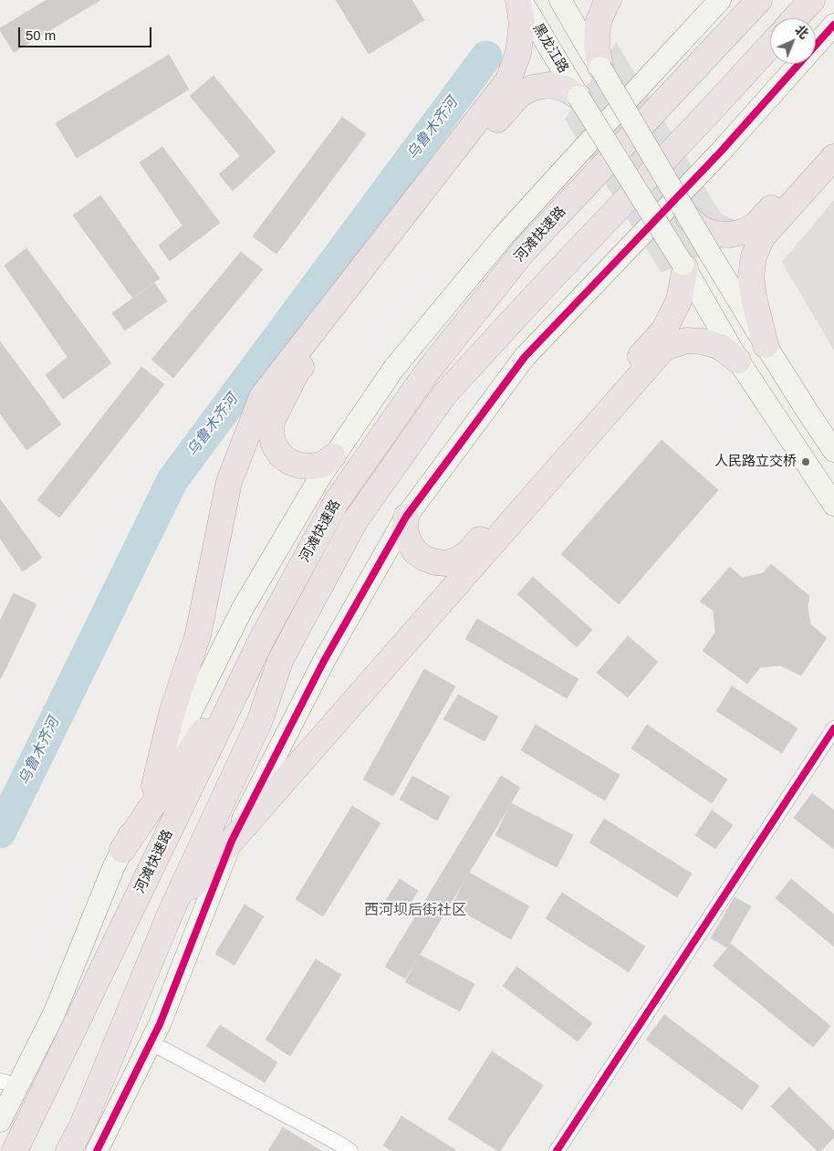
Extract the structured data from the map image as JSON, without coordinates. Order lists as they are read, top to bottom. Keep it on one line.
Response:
{"streets":{"highway":["河滩快速路"],"street":["黑龙江路"]},"districts":["西河坝后街社区"],"water":["乌鲁木齐河"],"places":["人民路立交桥"],"scale_bar":"50 m","north":"top right"}
